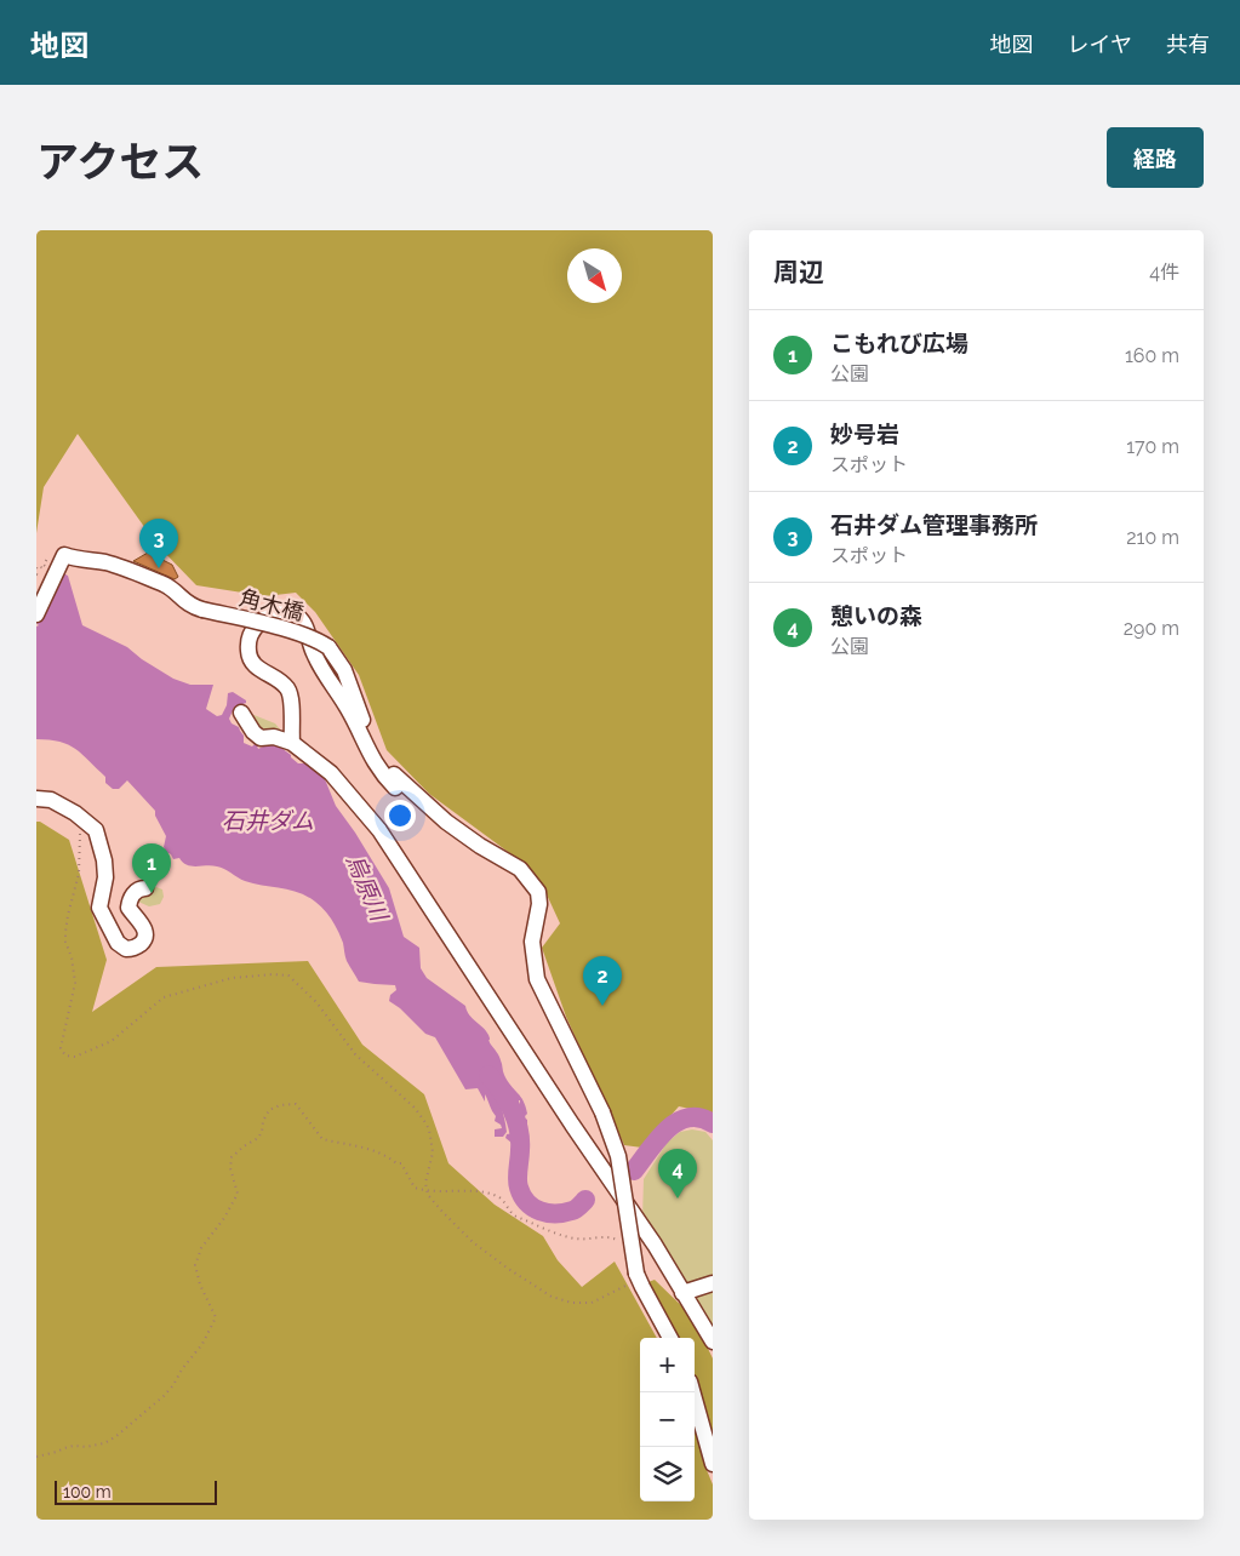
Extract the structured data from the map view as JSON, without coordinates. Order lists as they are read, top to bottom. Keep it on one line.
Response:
{"streets":{"lane":["角木橋"]},"water":["石井ダム","烏原川"],"scale_bar":"100 m","north":"bottom right","page":{"header":"地図","nav":["地図","レイヤ","共有"],"title":"アクセス","buttons":"経路","heading":["周辺","4件"],"list":[{"mark":"1","name":"こもれび広場","note":"公園","value":"160 m"},{"mark":"2","name":"妙号岩","note":"スポット","value":"170 m"},{"mark":"3","name":"石井ダム管理事務所","note":"スポット","value":"210 m"},{"mark":"4","name":"憩いの森","note":"公園","value":"290 m"}],"pins":["3","1","2","4"],"map_buttons":["+","−"],"scale":"100 m"}}
